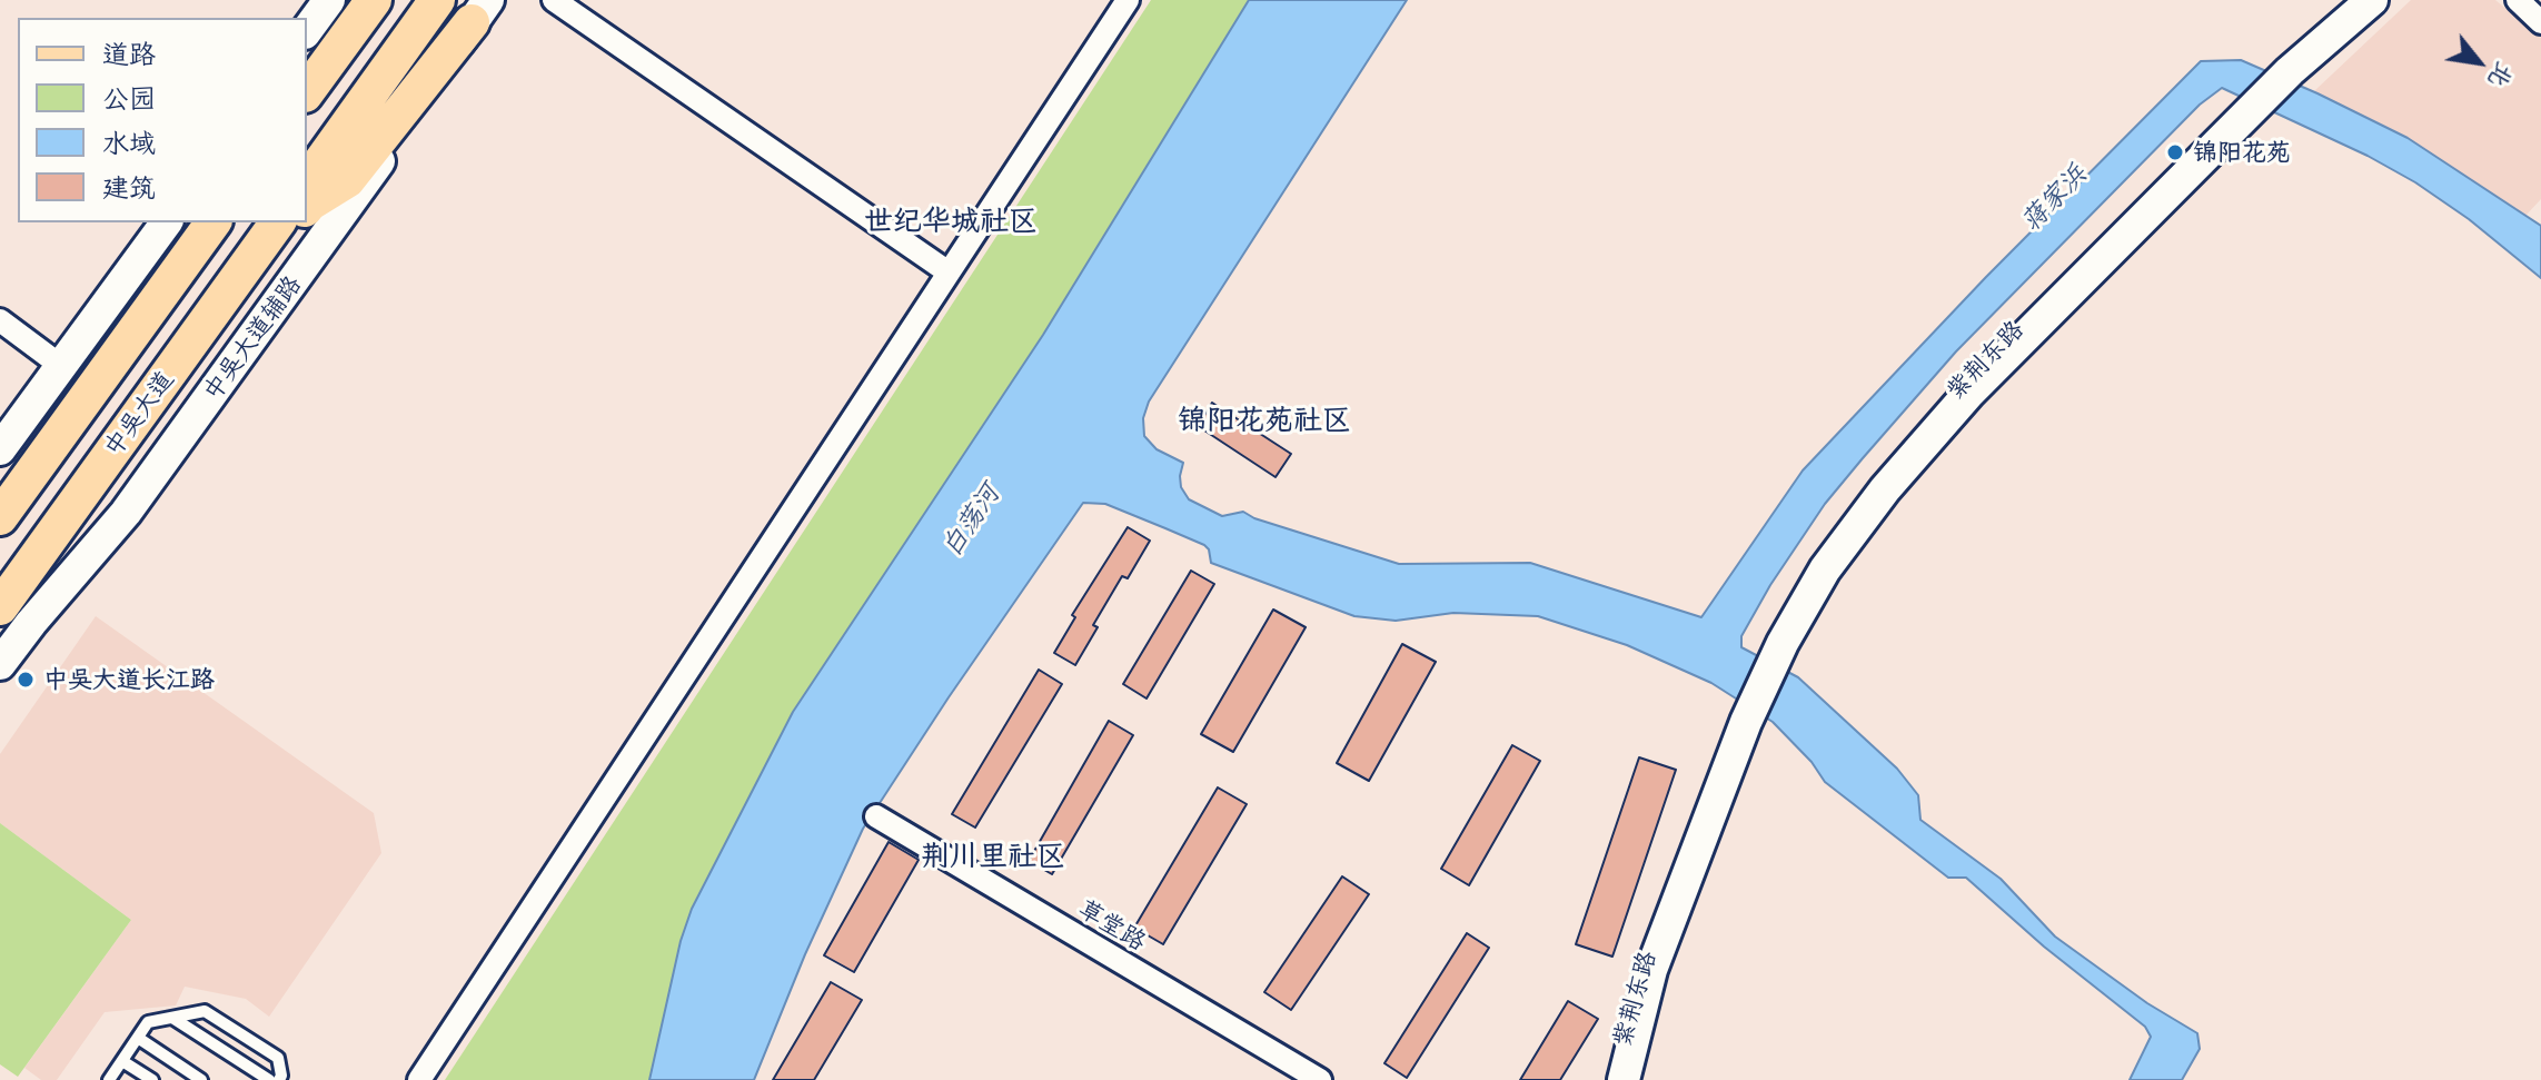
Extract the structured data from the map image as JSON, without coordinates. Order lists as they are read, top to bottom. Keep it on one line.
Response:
{"streets":{"main road":["中吴大道"],"street":["中吴大道辅路","紫荆东路","草堂路"]},"districts":["世纪华城社区","锦阳花苑社区","荆川里社区"],"water":["蒋家浜","白荡河"],"places":["锦阳花苑","中吴大道长江路"],"legend":["道路","公园","水域","建筑"],"north":"bottom right"}
